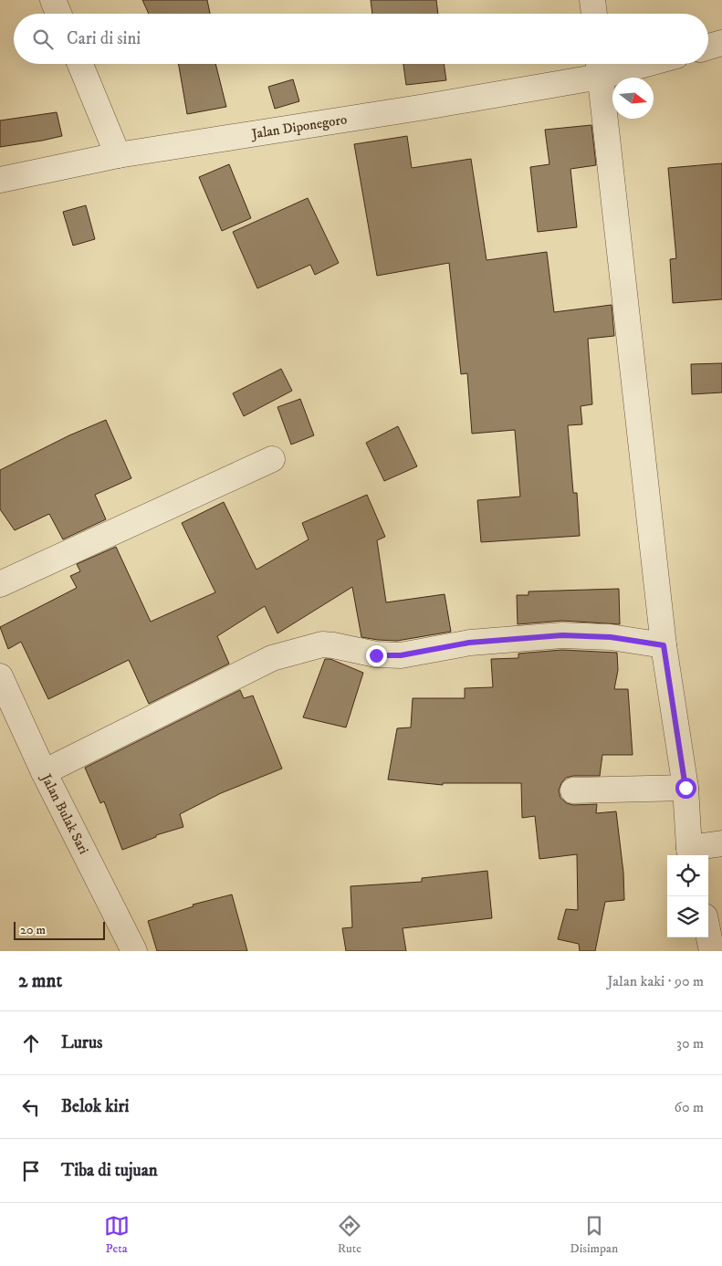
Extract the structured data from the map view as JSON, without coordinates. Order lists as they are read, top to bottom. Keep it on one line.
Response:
{"streets":{"street":["Jalan Diponegoro","Jalan Bulak Sari"]},"scale_bar":"20 m","north":"right","page":{"search":"Cari di sini","scale":"20 m","heading":["2 mnt","Jalan kaki · 90 m"],"list":[["Lurus","30 m"],["Belok kiri","60 m"],"Tiba di tujuan"],"nav":["Peta","Rute","Disimpan"]}}
